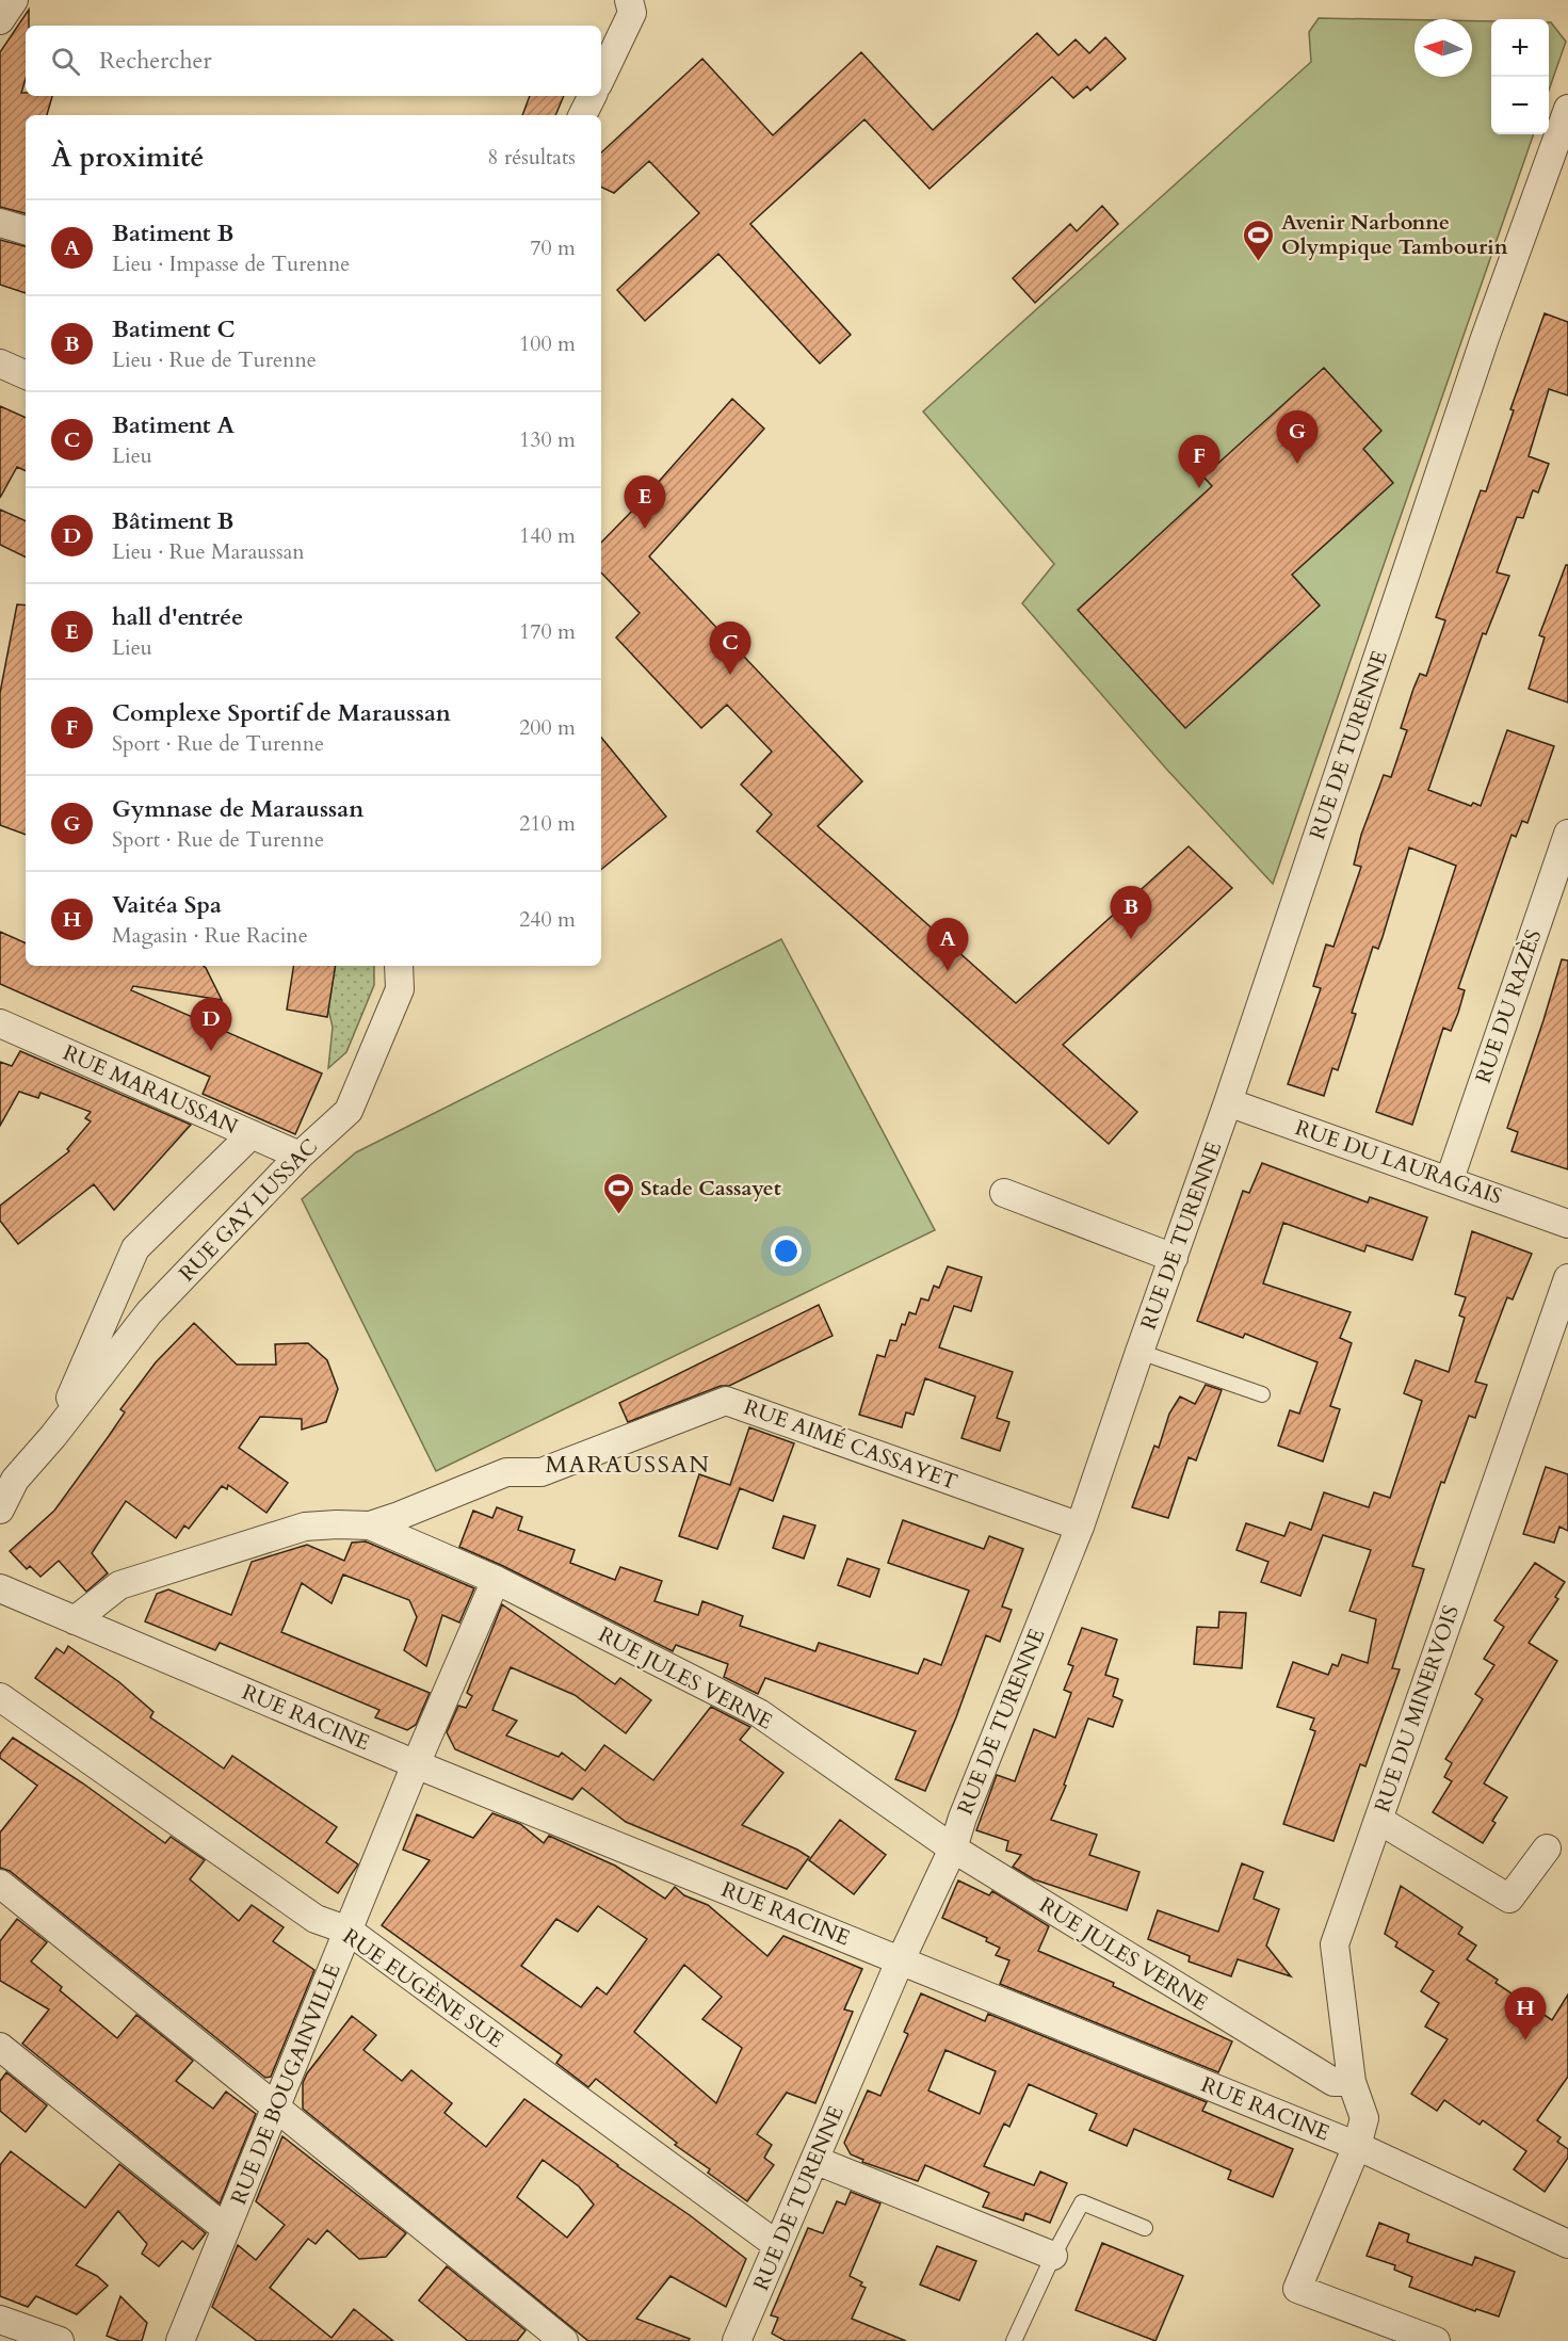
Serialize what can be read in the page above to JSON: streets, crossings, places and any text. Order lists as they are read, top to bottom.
{
  "streets": {
    "street": [
      "RUE DE TURENNE",
      "RUE DU RAZÈS",
      "RUE MARAUSSAN",
      "RUE DU LAURAGAIS",
      "RUE GAY LUSSAC",
      "RUE AIMÉ CASSAYET",
      "RUE JULES VERNE",
      "RUE DU MINERVOIS",
      "RUE RACINE",
      "RUE EUGÈNE SUE",
      "RUE DE BOUGAINVILLE"
    ]
  },
  "crossings": [
    ["RUE DE TURENNE", "RUE DU LAURAGAIS"],
    ["RUE DE TURENNE", "RUE AIMÉ CASSAYET"],
    ["RUE DE TURENNE", "RUE JULES VERNE"],
    ["RUE DE TURENNE", "RUE RACINE"],
    ["RUE DE TURENNE", "RUE EUGÈNE SUE"],
    ["RUE DU RAZÈS", "RUE DU LAURAGAIS"],
    ["RUE MARAUSSAN", "RUE GAY LUSSAC"],
    ["RUE AIMÉ CASSAYET", "RUE JULES VERNE"],
    ["RUE JULES VERNE", "RUE DU MINERVOIS"],
    ["RUE JULES VERNE", "RUE RACINE"],
    ["RUE JULES VERNE", "RUE DE BOUGAINVILLE"],
    ["RUE DU MINERVOIS", "RUE RACINE"],
    ["RUE RACINE", "RUE DE BOUGAINVILLE"],
    ["RUE EUGÈNE SUE", "RUE DE BOUGAINVILLE"]
  ],
  "districts": ["MARAUSSAN"],
  "places": {
    "sports": ["Avenir Narbonne Olympique Tambourin", "Stade Cassayet"]
  },
  "north": "left",
  "page": {
    "map_buttons": ["+", "−"],
    "search": "Rechercher",
    "heading": ["À proximité", "8 résultats"],
    "list": [
      {
        "mark": "A",
        "name": "Batiment B",
        "note": "Lieu · Impasse de Turenne",
        "value": "70 m"
      },
      {
        "mark": "B",
        "name": "Batiment C",
        "note": "Lieu · Rue de Turenne",
        "value": "100 m"
      },
      {
        "mark": "C",
        "name": "Batiment A",
        "note": "Lieu",
        "value": "130 m"
      },
      {
        "mark": "D",
        "name": "Bâtiment B",
        "note": "Lieu · Rue Maraussan",
        "value": "140 m"
      },
      {
        "mark": "E",
        "name": "hall d'entrée",
        "note": "Lieu",
        "value": "170 m"
      },
      {
        "mark": "F",
        "name": "Complexe Sportif de Maraussan",
        "note": "Sport · Rue de Turenne",
        "value": "200 m"
      },
      {
        "mark": "G",
        "name": "Gymnase de Maraussan",
        "note": "Sport · Rue de Turenne",
        "value": "210 m"
      },
      {
        "mark": "H",
        "name": "Vaitéa Spa",
        "note": "Magasin · Rue Racine",
        "value": "240 m"
      }
    ],
    "pins": [
      "G",
      "F",
      "E",
      "C",
      "B",
      "A",
      "D",
      "H"
    ]
  }
}
